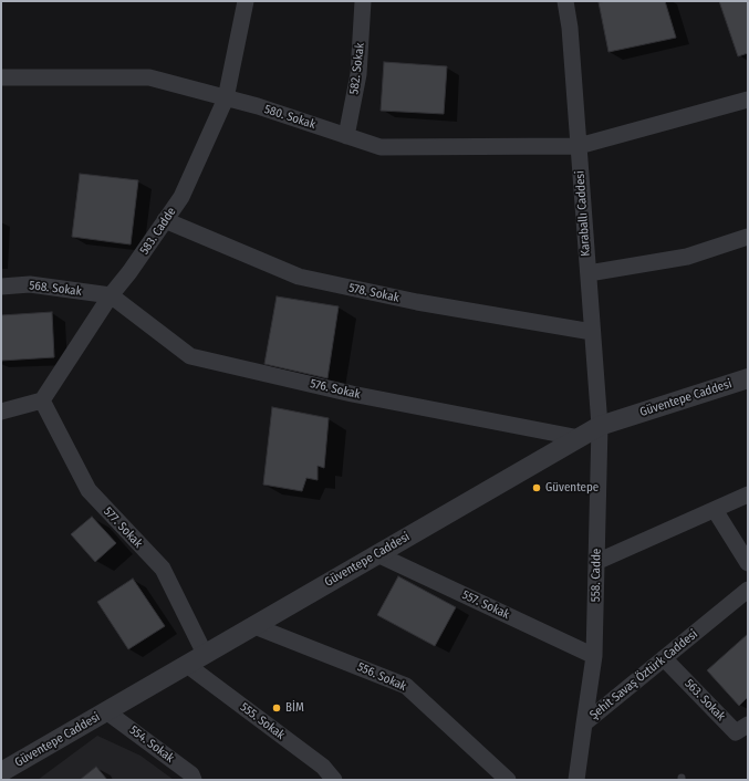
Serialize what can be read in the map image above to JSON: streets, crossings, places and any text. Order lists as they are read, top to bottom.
{
  "streets": {
    "street": [
      "582. Sokak",
      "580. Sokak",
      "Karaballı Caddesi",
      "583. Cadde",
      "568. Sokak",
      "578. Sokak",
      "576. Sokak",
      "Güventepe Caddesi",
      "577. Sokak",
      "558. Cadde",
      "557. Sokak",
      "Şehit Savaş Öztürk Caddesi",
      "556. Sokak",
      "563. Sokak",
      "555. Sokak",
      "554. Sokak"
    ]
  },
  "crossings": [
    ["582. Sokak", "580. Sokak"],
    ["580. Sokak", "Karaballı Caddesi"],
    ["580. Sokak", "583. Cadde"],
    ["Karaballı Caddesi", "578. Sokak"],
    ["Karaballı Caddesi", "Güventepe Caddesi"],
    ["Karaballı Caddesi", "558. Cadde"],
    ["583. Cadde", "568. Sokak"],
    ["583. Cadde", "578. Sokak"],
    ["583. Cadde", "576. Sokak"],
    ["583. Cadde", "577. Sokak"],
    ["568. Sokak", "576. Sokak"],
    ["576. Sokak", "Güventepe Caddesi"],
    ["Güventepe Caddesi", "577. Sokak"],
    ["Güventepe Caddesi", "558. Cadde"],
    ["Güventepe Caddesi", "557. Sokak"],
    ["Güventepe Caddesi", "556. Sokak"],
    ["Güventepe Caddesi", "555. Sokak"],
    ["Güventepe Caddesi", "554. Sokak"],
    ["558. Cadde", "557. Sokak"],
    ["558. Cadde", "Şehit Savaş Öztürk Caddesi"],
    ["Şehit Savaş Öztürk Caddesi", "563. Sokak"]
  ],
  "places": ["Güventepe", "BİM"]
}
